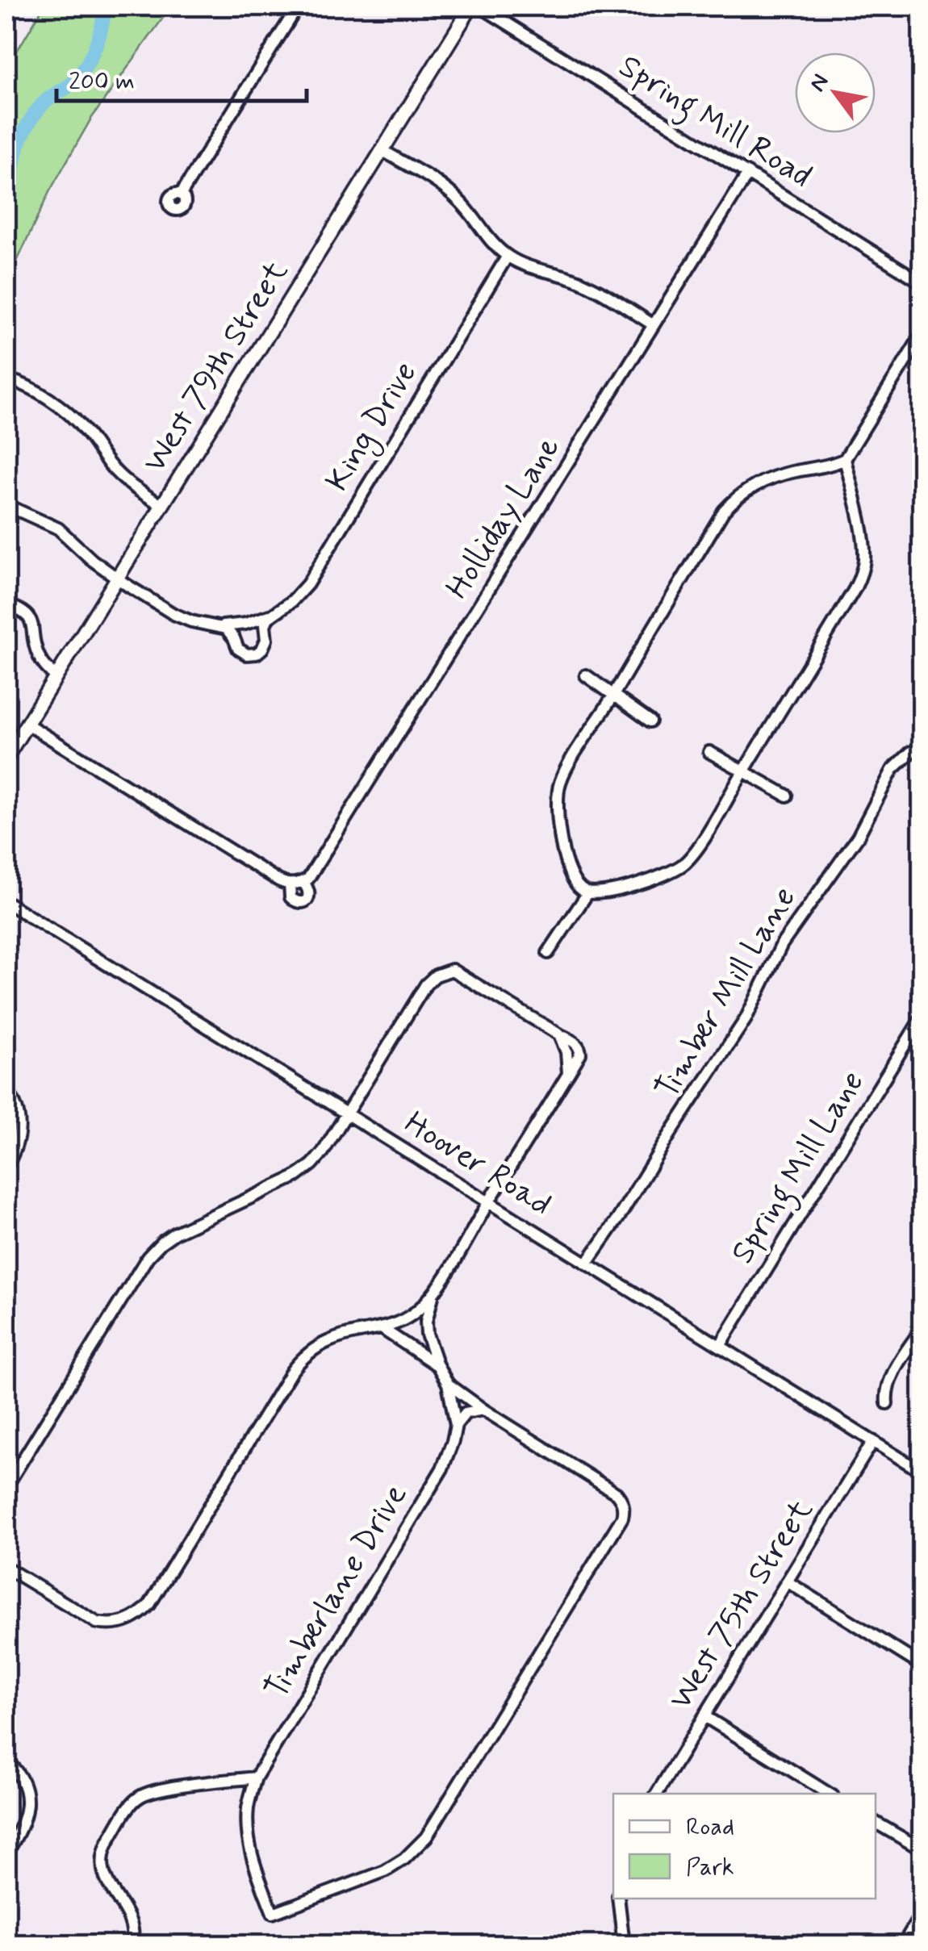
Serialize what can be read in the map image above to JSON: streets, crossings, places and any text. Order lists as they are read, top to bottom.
{
  "streets": {
    "main road": ["West 79th Street"],
    "street": [
      "Spring Mill Road",
      "King Drive",
      "Holliday Lane",
      "Timber Mill Lane",
      "Hoover Road",
      "Spring Mill Lane",
      "Timberlane Drive",
      "West 75th Street"
    ]
  },
  "crossings": [
    ["Spring Mill Road", "Holliday Lane"],
    ["West 79th Street", "King Drive"],
    ["Timber Mill Lane", "Hoover Road"],
    ["Hoover Road", "Spring Mill Lane"],
    ["Hoover Road", "West 75th Street"]
  ],
  "legend": ["Road", "Park"],
  "scale_bar": "200 m",
  "north": "top left"
}
